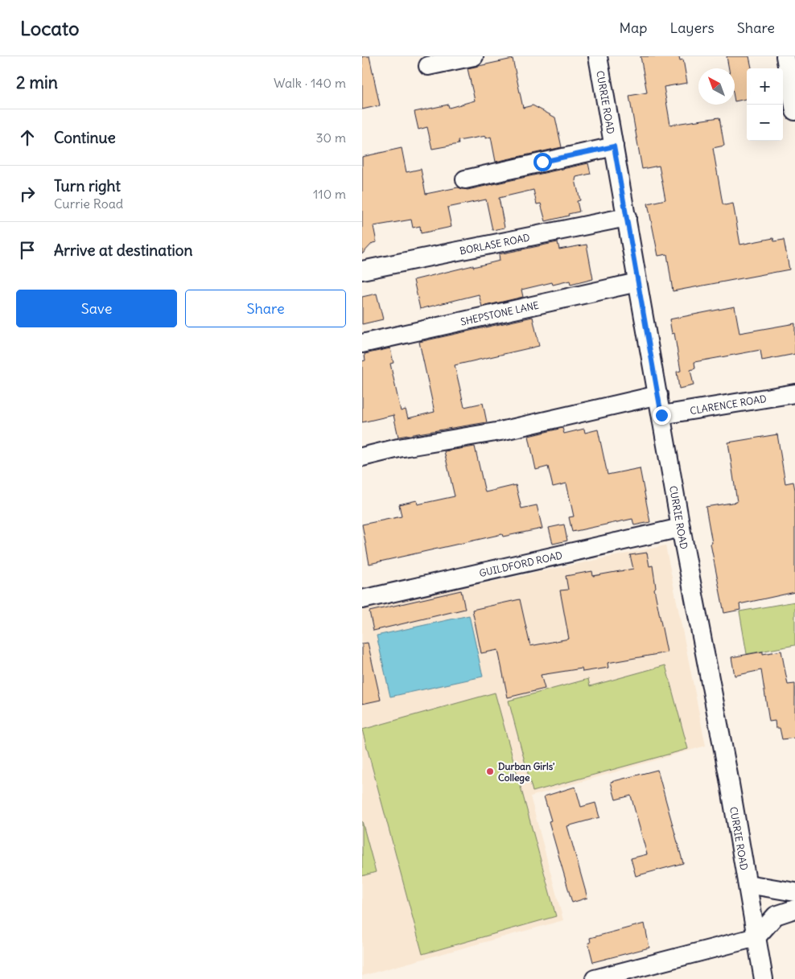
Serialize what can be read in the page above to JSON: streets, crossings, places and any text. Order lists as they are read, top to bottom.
{
  "streets": {
    "street": [
      "CURRIE ROAD",
      "BORLASE ROAD",
      "SHEPSTONE LANE",
      "CLARENCE ROAD",
      "GUILDFORD ROAD"
    ]
  },
  "crossings": [
    ["CURRIE ROAD", "BORLASE ROAD"],
    ["CURRIE ROAD", "SHEPSTONE LANE"],
    ["CURRIE ROAD", "CLARENCE ROAD"],
    ["CURRIE ROAD", "GUILDFORD ROAD"]
  ],
  "places": ["Durban Girls' College"],
  "north": "top left",
  "page": {
    "header": "Locato",
    "nav": ["Map", "Layers", "Share"],
    "heading": ["2 min", "Walk · 140 m"],
    "map_buttons": ["+", "−"],
    "list": [
      ["Continue", "30 m"],
      ["Turn right", "Currie Road", "110 m"],
      "Arrive at destination"
    ],
    "buttons": ["Save", "Share"]
  }
}
